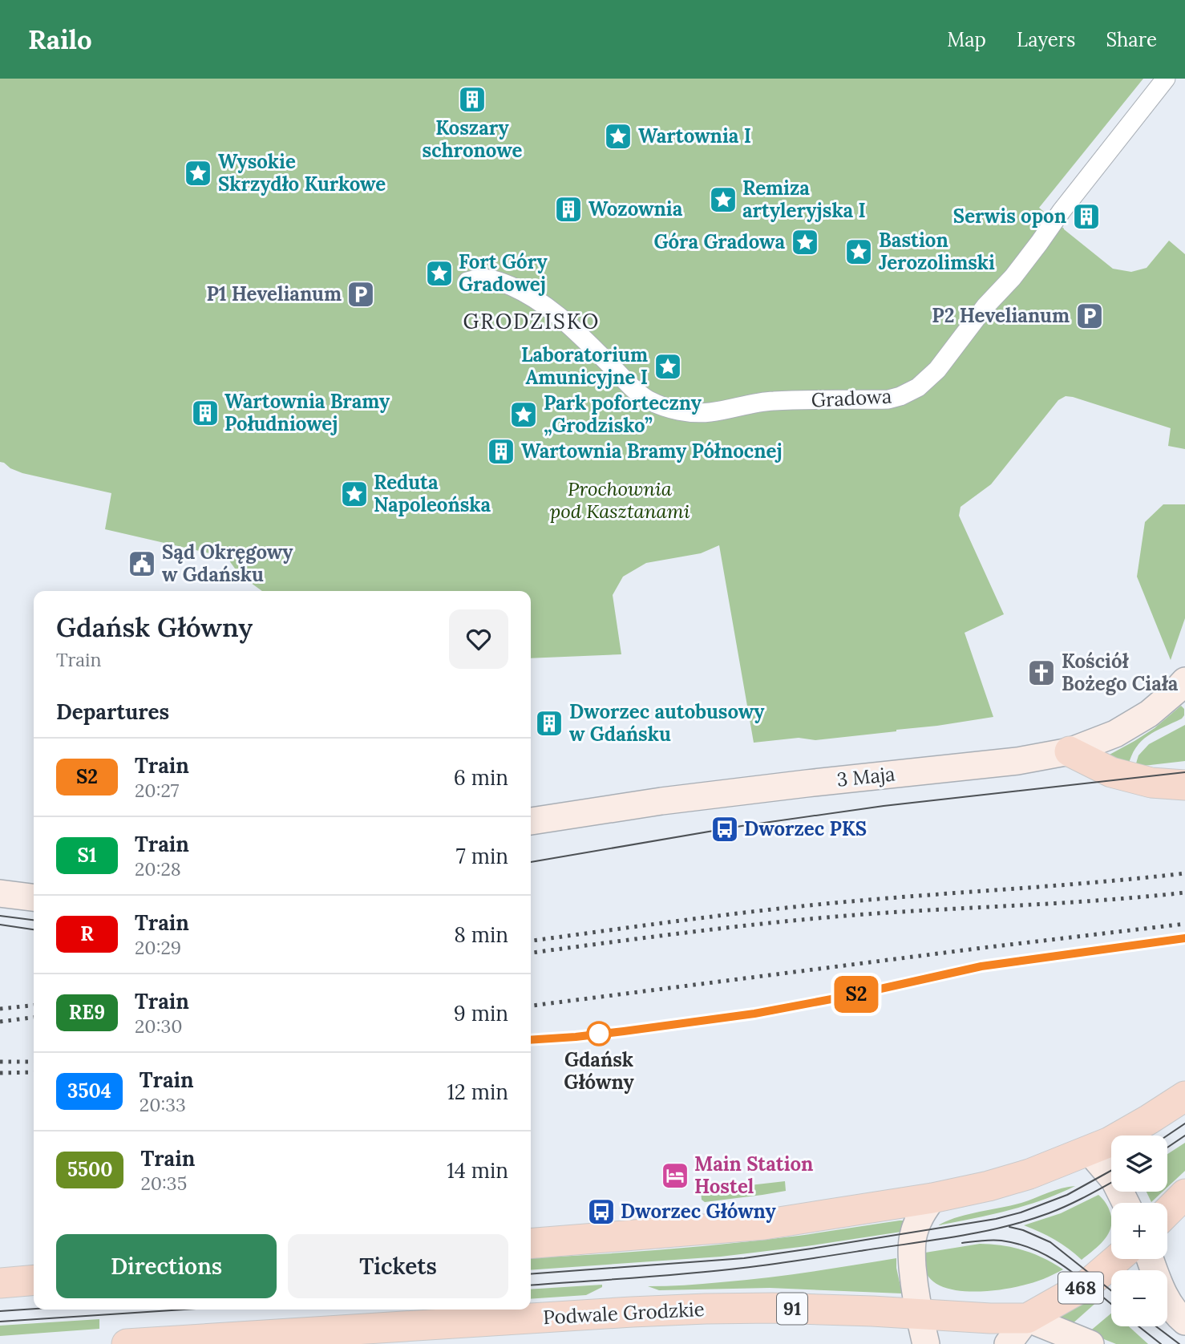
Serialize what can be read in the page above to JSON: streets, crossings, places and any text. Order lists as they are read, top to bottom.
{
  "streets": {
    "main road": [
      "3 Maja",
      "468",
      "91",
      "Podwale Grodzkie"
    ],
    "street": ["Gradowa"]
  },
  "crossings": [
    ["91", "Podwale Grodzkie"]
  ],
  "districts": ["GRODZISKO"],
  "parks": ["Prochownia pod Kasztanami"],
  "places": {
    "building": [
      "Koszary schronowe",
      "Wozownia",
      "Serwis opon",
      "Wartownia Bramy Południowej",
      "Wartownia Bramy Północnej",
      "Dworzec autobusowy w Gdańsku"
    ],
    "place": [
      "Wartownia I",
      "Wysokie Skrzydło Kurkowe",
      "Remiza artyleryjska I",
      "Góra Gradowa",
      "Bastion Jerozolimski",
      "Fort Góry Gradowej",
      "Laboratorium Amunicyjne I",
      "Park poforteczny „Grodzisko”",
      "Reduta Napoleońska"
    ],
    "parking": ["P1 Hevelianum", "P2 Hevelianum"],
    "public building": ["Sąd Okręgowy w Gdańsku"],
    "church": ["Kościół Bożego Ciała"],
    "bus stop": ["Dworzec PKS", "Dworzec Główny"],
    "other": ["Gdańsk Główny"],
    "hotel": ["Main Station Hostel"]
  },
  "page": {
    "header": "Railo",
    "nav": ["Map", "Layers", "Share"],
    "on_map": "S2",
    "heading": [
      ["Gdańsk Główny", "Train"],
      "Departures"
    ],
    "list": [
      {
        "mark": "S2",
        "name": "Train",
        "note": "20:27",
        "value": "6 min"
      },
      {
        "mark": "S1",
        "name": "Train",
        "note": "20:28",
        "value": "7 min"
      },
      {
        "mark": "R",
        "name": "Train",
        "note": "20:29",
        "value": "8 min"
      },
      {
        "mark": "RE9",
        "name": "Train",
        "note": "20:30",
        "value": "9 min"
      },
      {
        "mark": "3504",
        "name": "Train",
        "note": "20:33",
        "value": "12 min"
      },
      {
        "mark": "5500",
        "name": "Train",
        "note": "20:35",
        "value": "14 min"
      }
    ],
    "map_buttons": ["+", "−"],
    "buttons": ["Directions", "Tickets"]
  }
}
